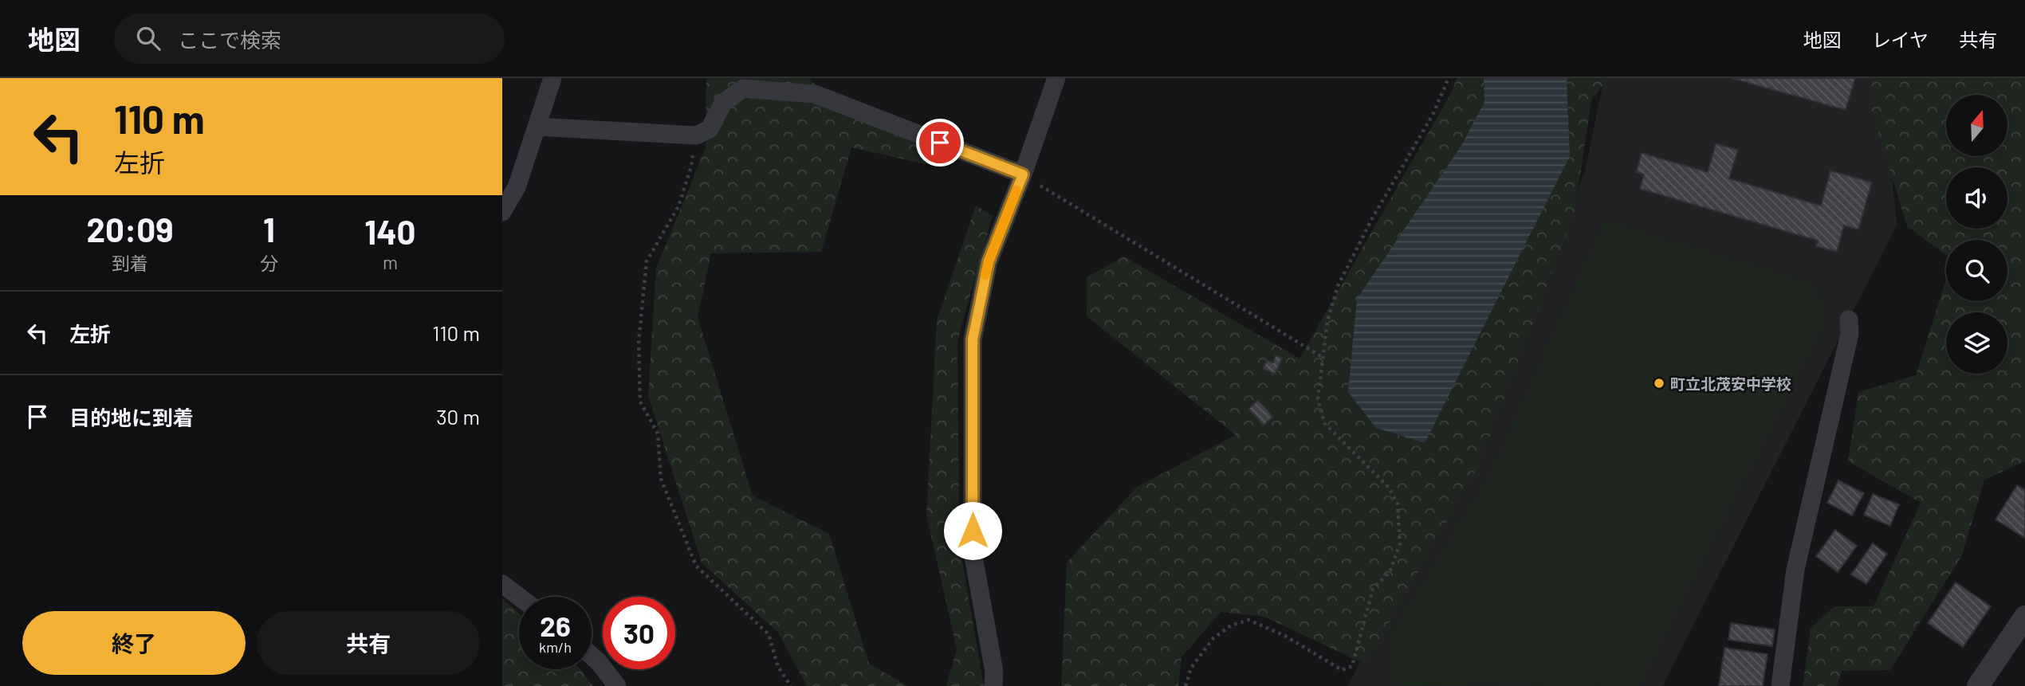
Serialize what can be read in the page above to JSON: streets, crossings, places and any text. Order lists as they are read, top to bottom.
{
  "places": ["町立北茂安中学校"],
  "north": "top",
  "page": {
    "header": "地図",
    "search": "ここで検索",
    "nav": ["地図", "レイヤ", "共有"],
    "turn": ["110 m", "左折"],
    "eta": [
      "20:09",
      "到着",
      "1",
      "分",
      "140",
      "m"
    ],
    "list": [
      {
        "name": "左折",
        "value": "110 m"
      },
      {
        "name": "目的地に到着",
        "value": "30 m"
      }
    ],
    "speed": "26 km/h",
    "limit": "30",
    "buttons": ["終了", "共有"]
  }
}
